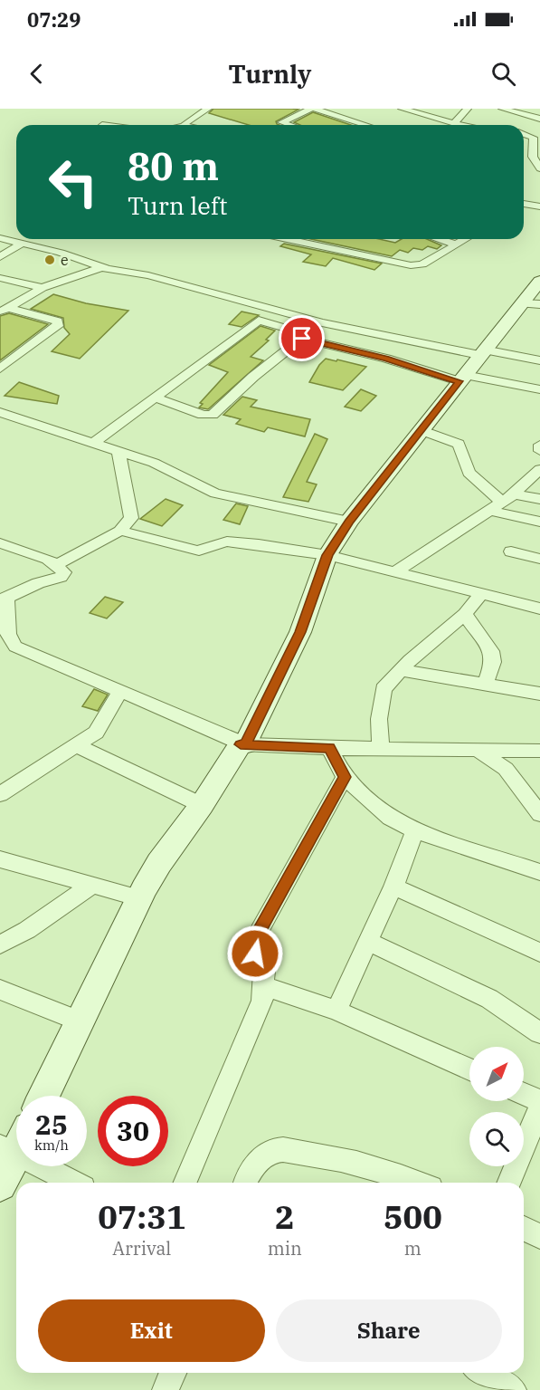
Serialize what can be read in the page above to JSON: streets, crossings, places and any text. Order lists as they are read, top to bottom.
{
  "places": ["e"],
  "north": "top right",
  "page": {
    "status": "07:29",
    "header": "Turnly",
    "turn": ["80 m", "Turn left"],
    "speed": "25 km/h",
    "limit": "30",
    "eta": [
      "07:31",
      "Arrival",
      "2",
      "min",
      "500",
      "m"
    ],
    "buttons": ["Exit", "Share"]
  }
}
